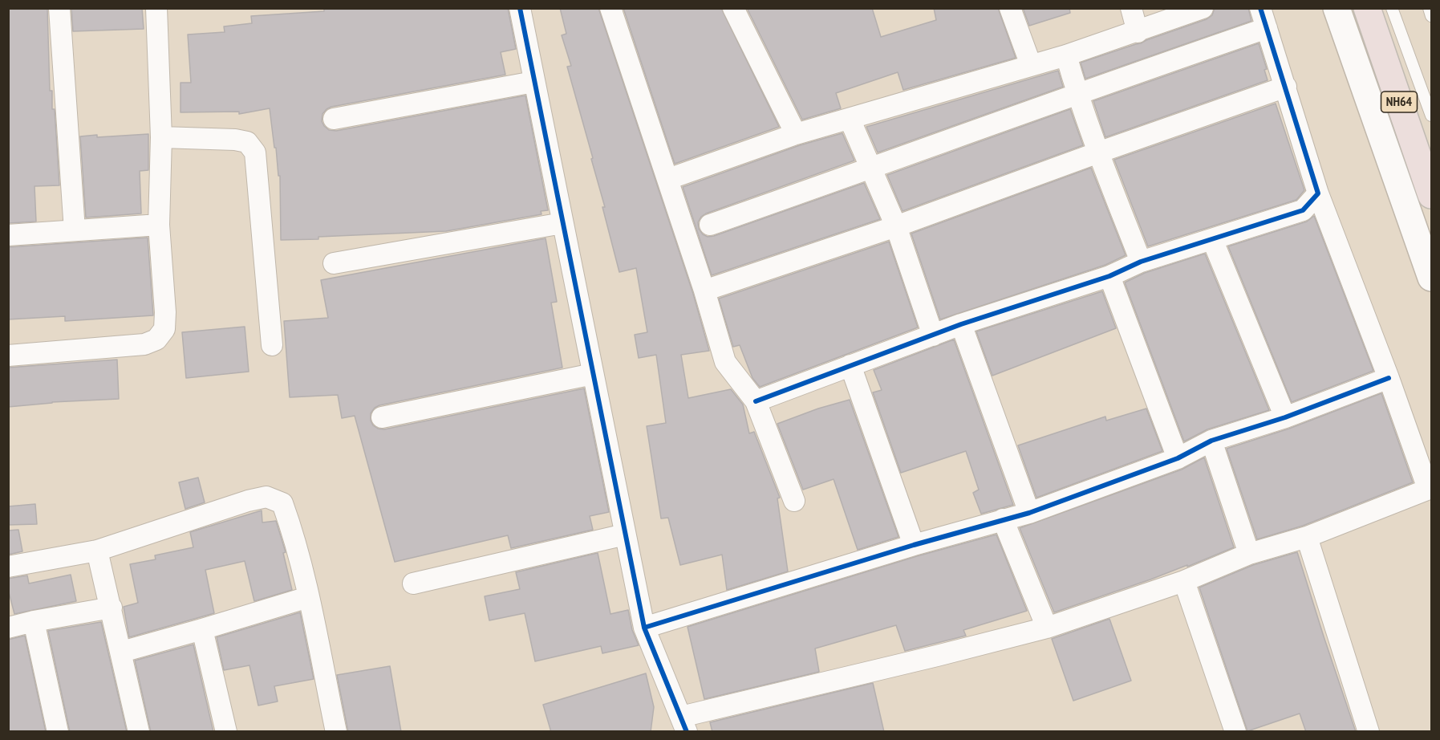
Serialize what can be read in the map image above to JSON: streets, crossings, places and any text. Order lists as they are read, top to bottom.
{
  "streets": {
    "highway": ["NH64"]
  }
}
